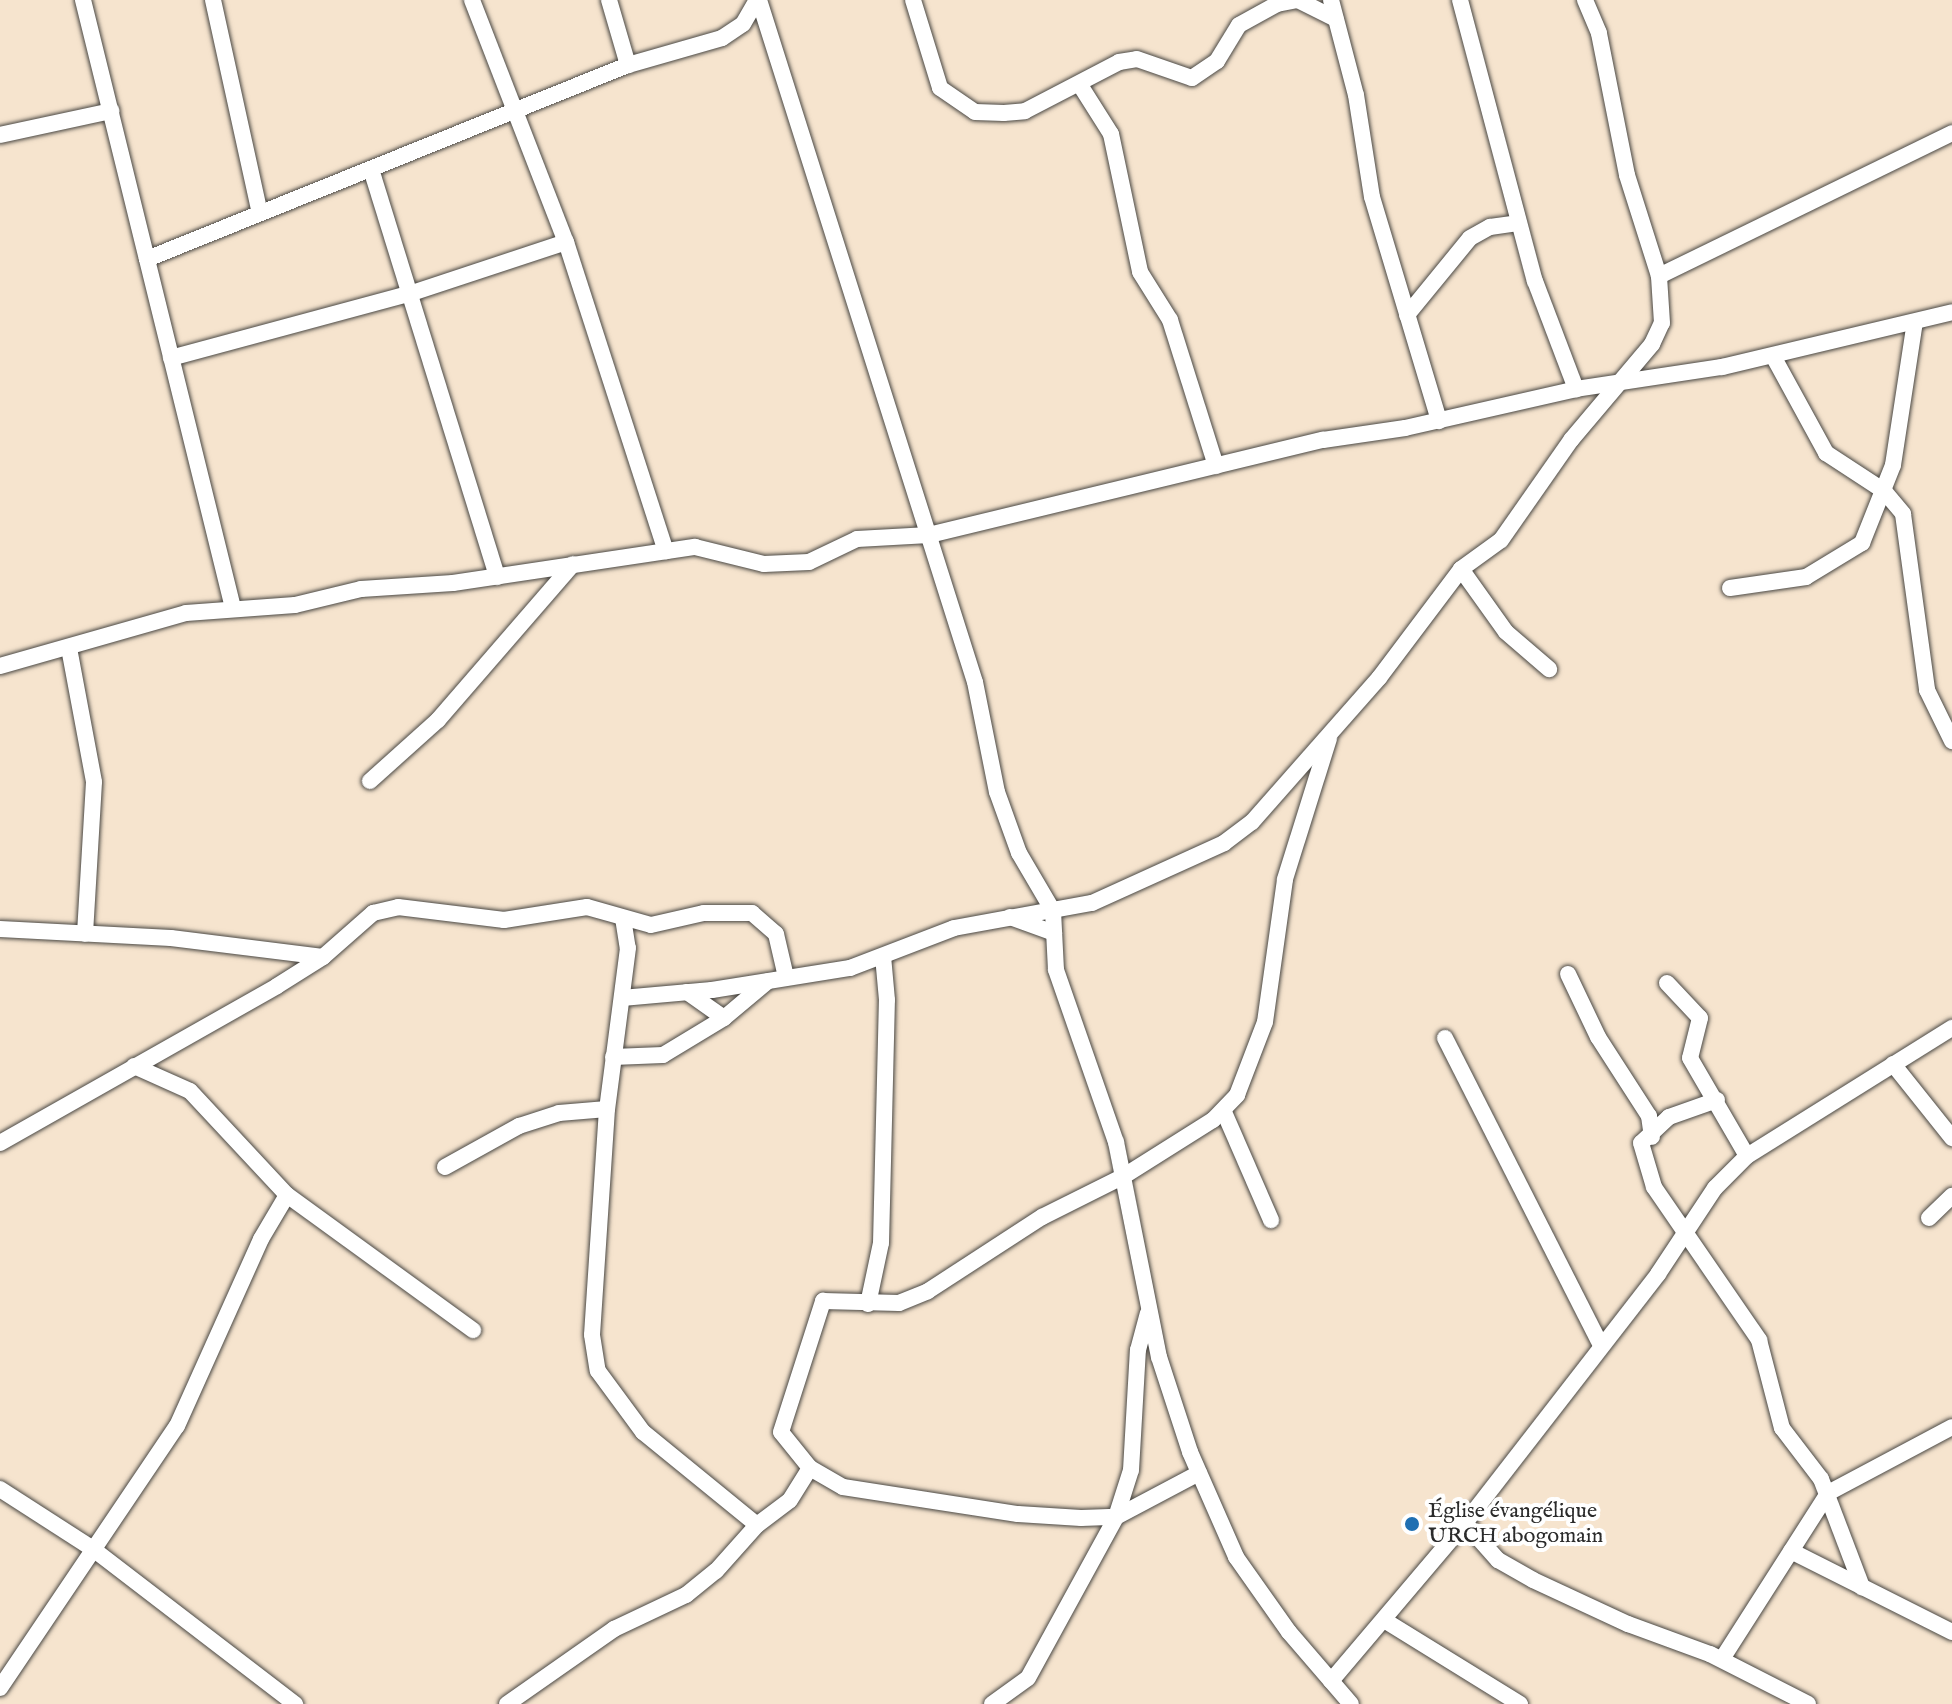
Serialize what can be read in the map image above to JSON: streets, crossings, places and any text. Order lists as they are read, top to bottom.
{
  "places": ["Église évangélique URCH abogomain"]
}
